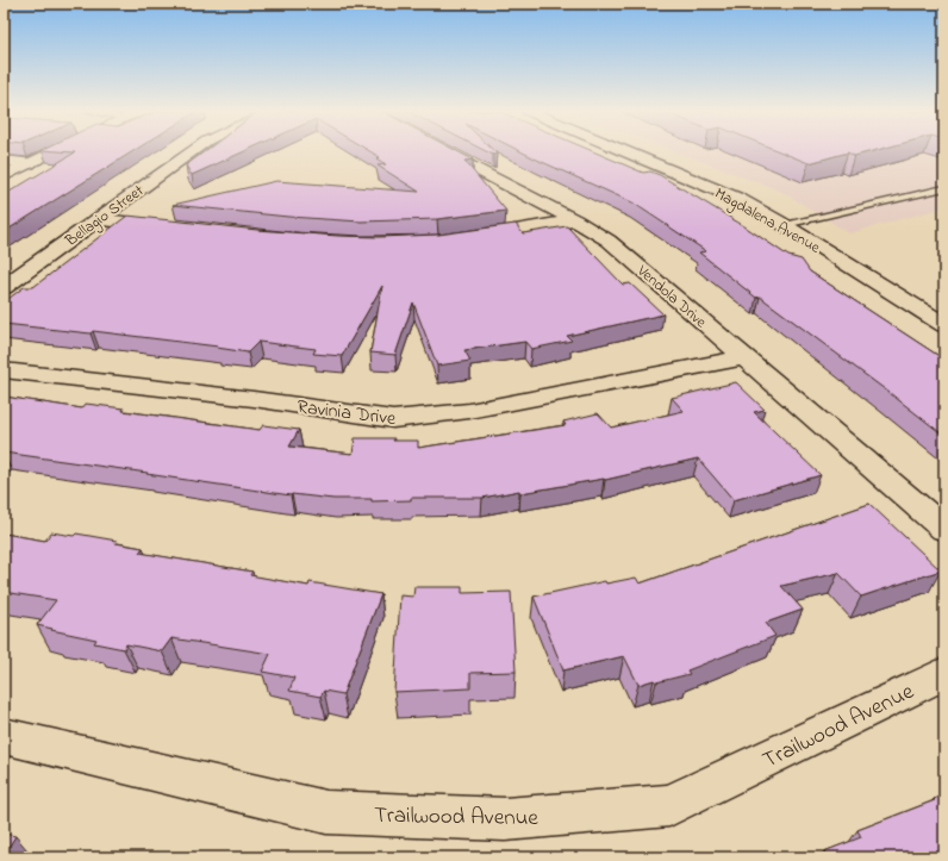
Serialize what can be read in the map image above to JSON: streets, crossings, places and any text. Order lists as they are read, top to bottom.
{
  "streets": {
    "street": [
      "Bellagio Street",
      "Magdalena Avenue",
      "Vendola Drive",
      "Ravinia Drive",
      "Trailwood Avenue"
    ]
  },
  "crossings": [
    ["Vendola Drive", "Ravinia Drive"]
  ]
}
